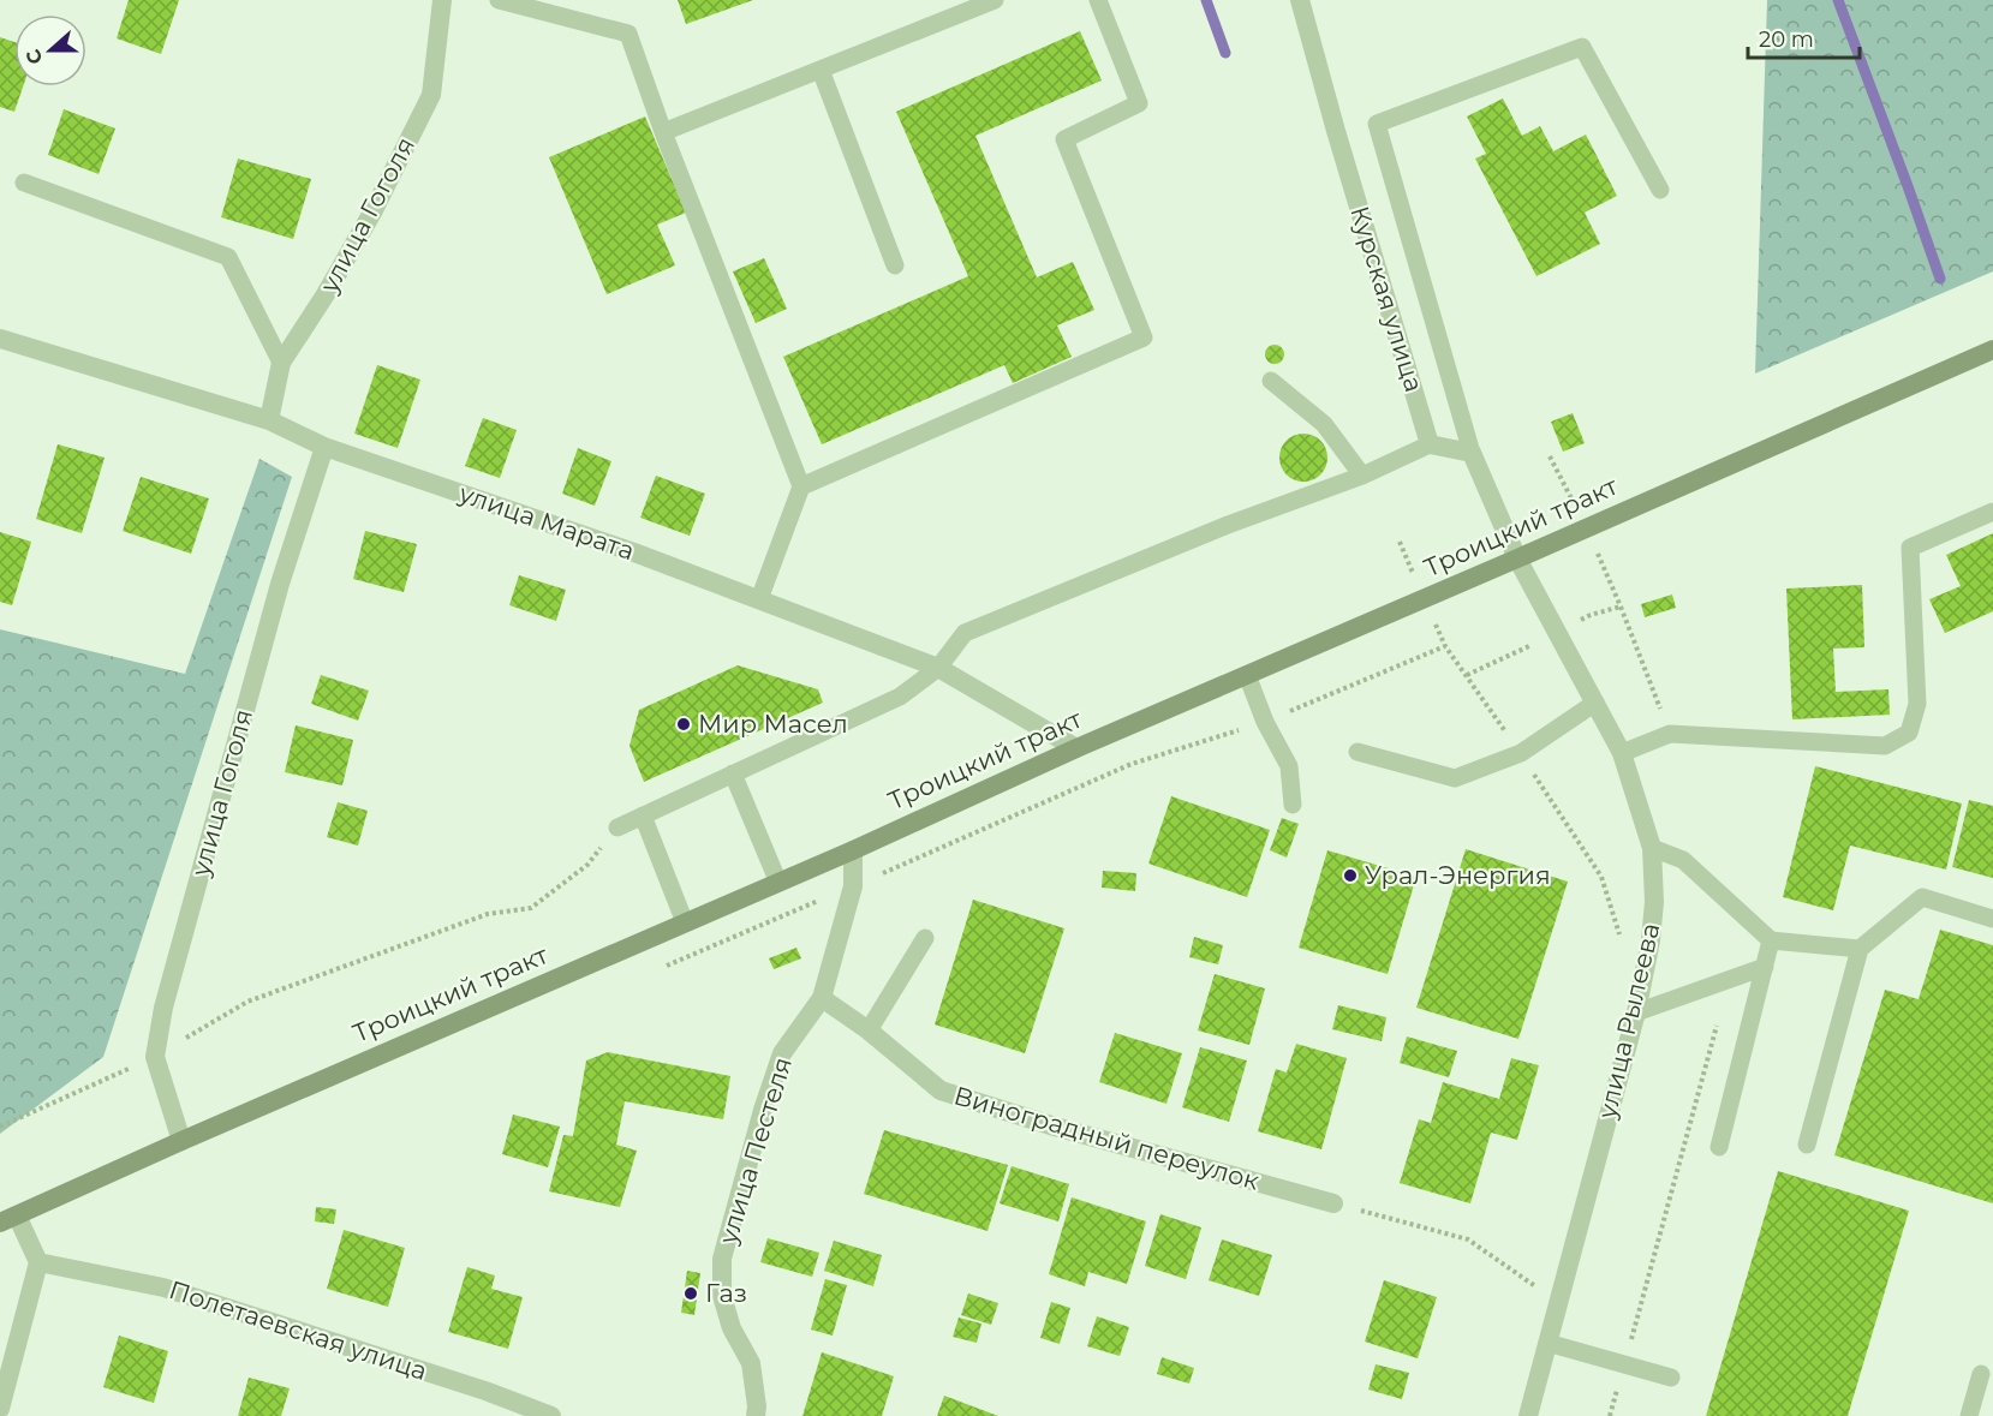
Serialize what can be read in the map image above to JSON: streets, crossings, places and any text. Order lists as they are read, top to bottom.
{
  "streets": {
    "main road": ["Троицкий тракт"],
    "street": [
      "улица Гоголя",
      "Курская улица",
      "улица Марата",
      "улица Рылеева",
      "Виноградный переулок",
      "улица Пестеля",
      "Полетаевская улица"
    ]
  },
  "crossings": [
    ["улица Гоголя", "улица Марата"],
    ["улица Гоголя", "Троицкий тракт"],
    ["улица Марата", "Троицкий тракт"],
    ["Троицкий тракт", "улица Рылеева"],
    ["Троицкий тракт", "улица Пестеля"],
    ["Виноградный переулок", "улица Пестеля"]
  ],
  "places": ["Мир Масел", "Урал-Энергия", "Газ"],
  "scale_bar": "20 m",
  "north": "left"
}
